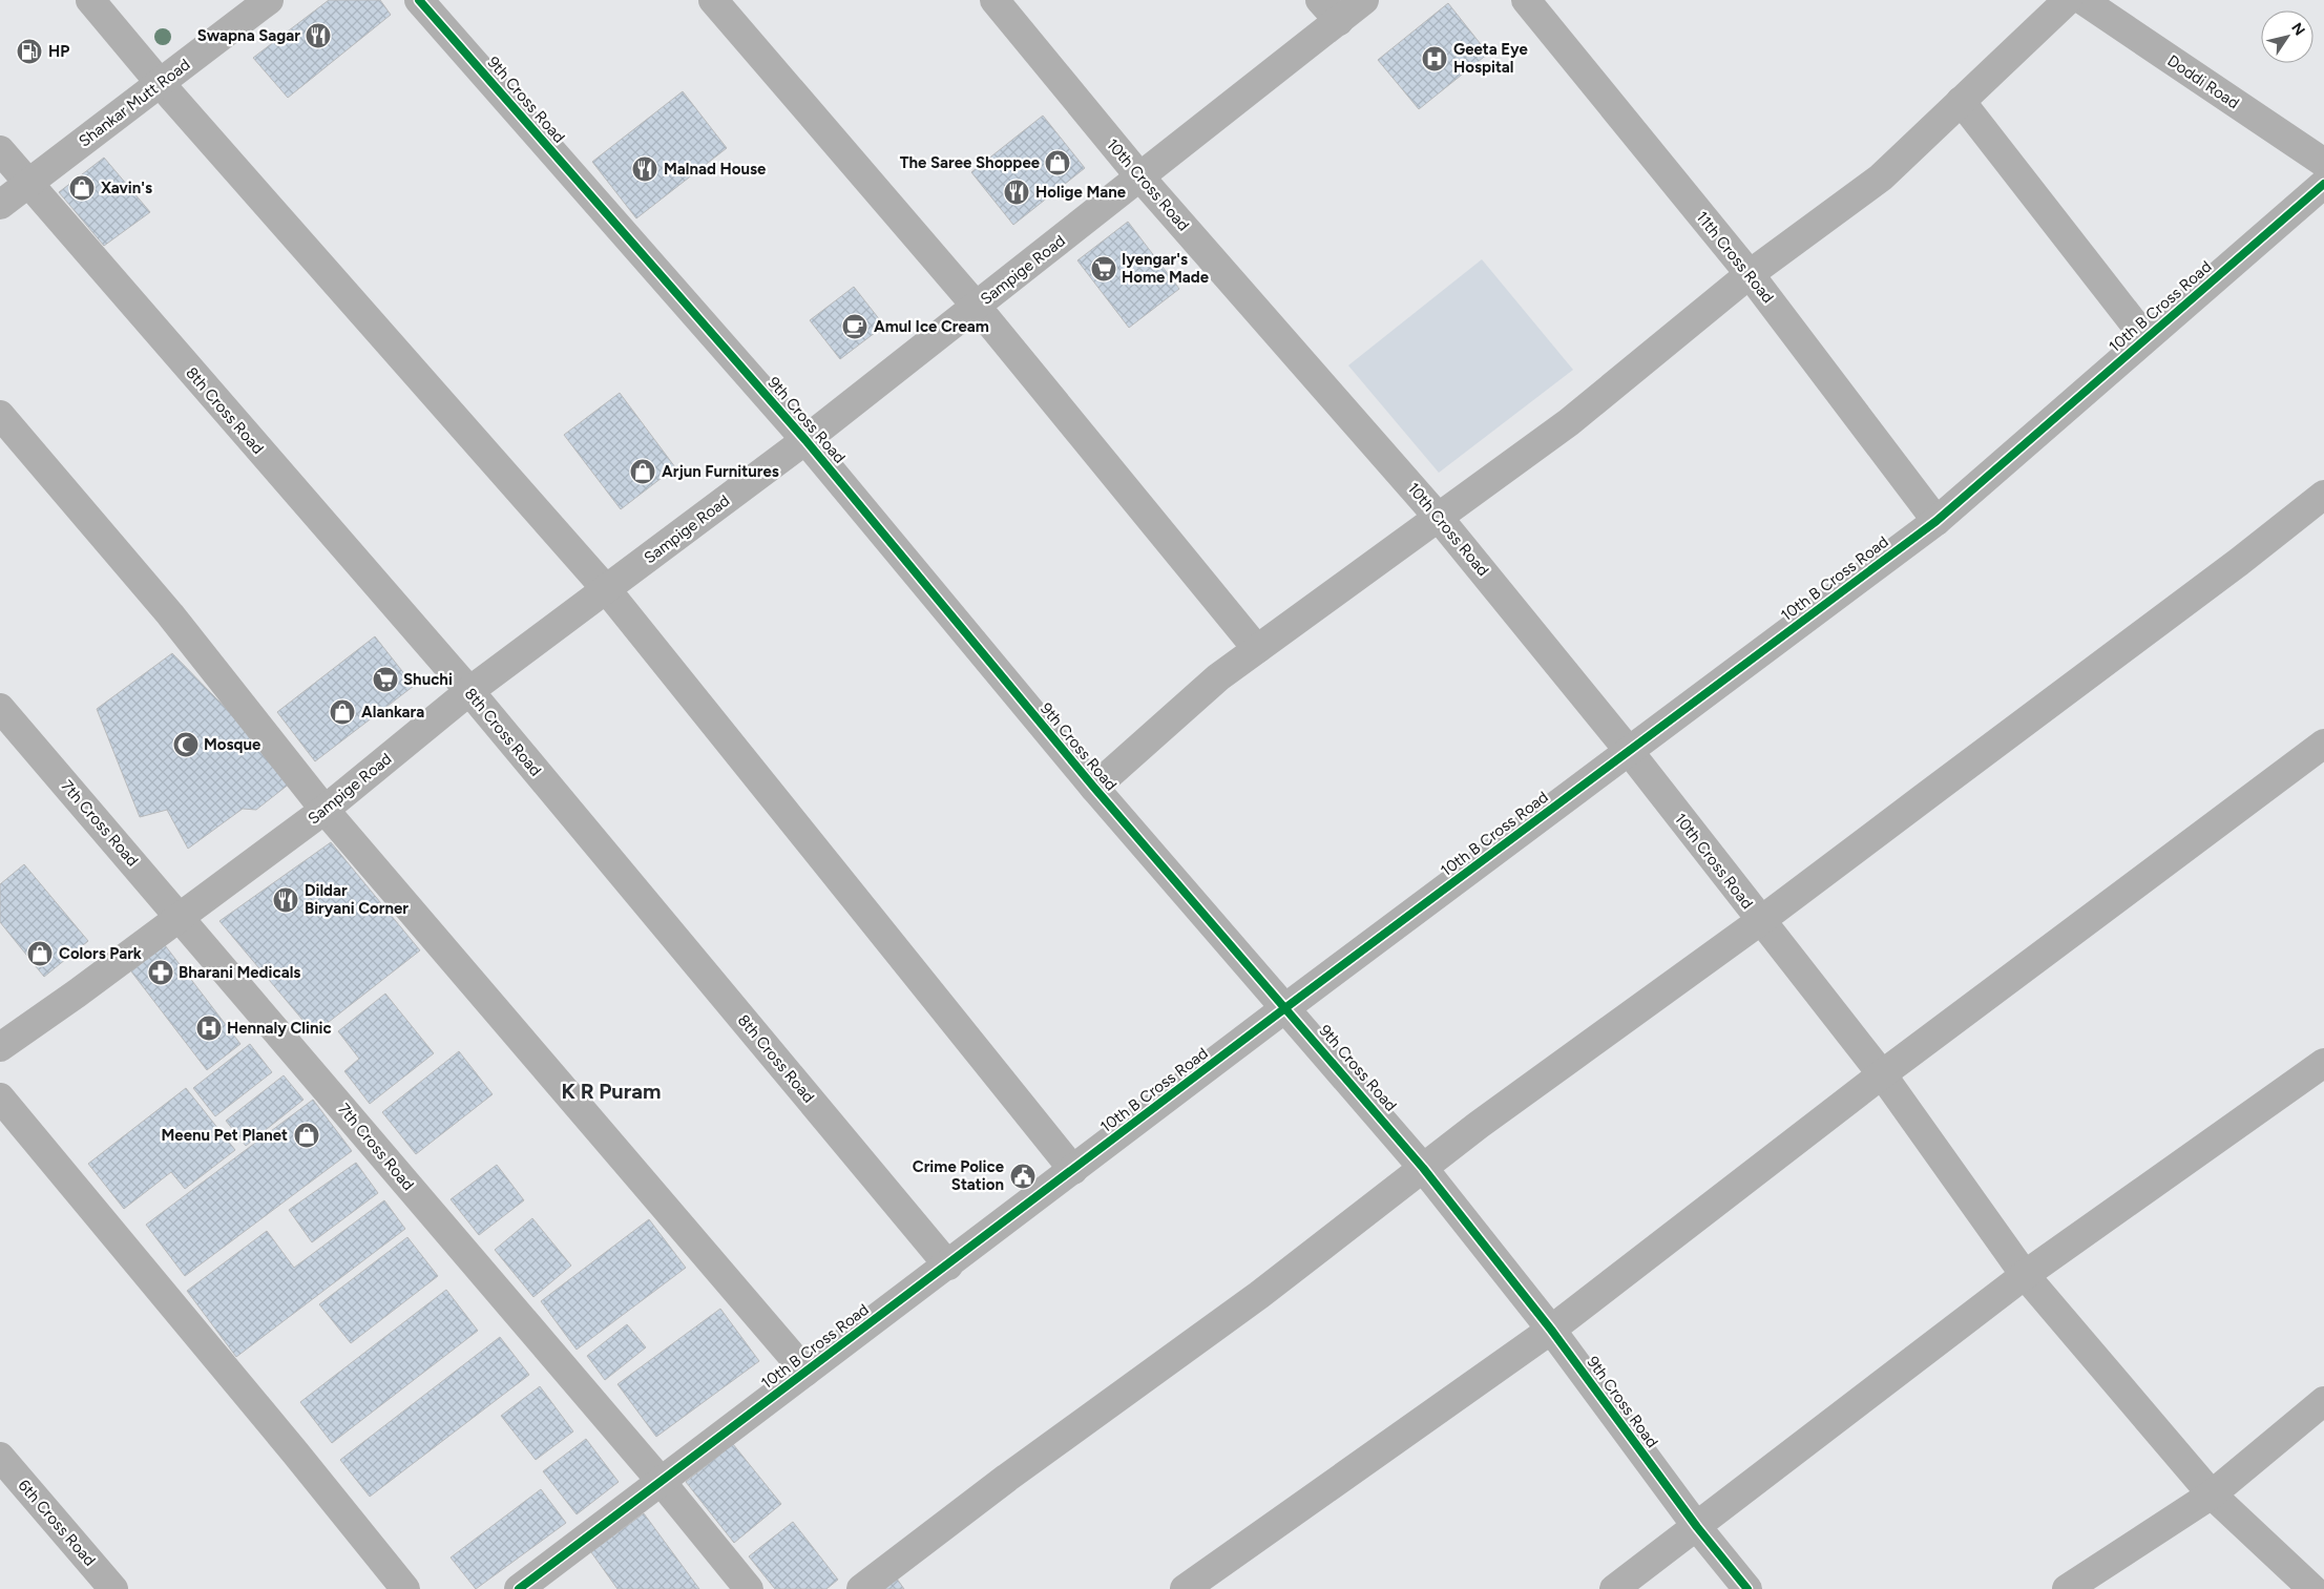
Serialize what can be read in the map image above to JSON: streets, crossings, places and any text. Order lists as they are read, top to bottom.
{
  "streets": {
    "street": [
      "Doddi Road",
      "9th Cross Road",
      "Shankar Mutt Road",
      "10th Cross Road",
      "11th Cross Road",
      "Sampige Road",
      "10th B Cross Road",
      "8th Cross Road",
      "7th Cross Road",
      "6th Cross Road"
    ]
  },
  "crossings": [
    ["9th Cross Road", "Sampige Road"],
    ["9th Cross Road", "10th B Cross Road"],
    ["Shankar Mutt Road", "8th Cross Road"],
    ["10th Cross Road", "Sampige Road"],
    ["10th Cross Road", "10th B Cross Road"],
    ["11th Cross Road", "10th B Cross Road"],
    ["Sampige Road", "8th Cross Road"],
    ["Sampige Road", "7th Cross Road"],
    ["10th B Cross Road", "8th Cross Road"],
    ["10th B Cross Road", "7th Cross Road"]
  ],
  "districts": ["K R Puram"],
  "places": {
    "restaurant": [
      "Swapna Sagar",
      "Malnad House",
      "Holige Mane",
      "Dildar Biryani Corner"
    ],
    "fuel station": ["HP"],
    "hospital": ["Geeta Eye Hospital", "Hennaly Clinic"],
    "shop": [
      "The Saree Shoppee",
      "Xavin's",
      "Arjun Furnitures",
      "Alankara",
      "Colors Park",
      "Meenu Pet Planet"
    ],
    "supermarket": ["Iyengar's Home Made", "Shuchi"],
    "cafe": ["Amul Ice Cream"],
    "mosque": ["Mosque"],
    "pharmacy": ["Bharani Medicals"],
    "public building": ["Crime Police Station"]
  },
  "north": "top right"
}
